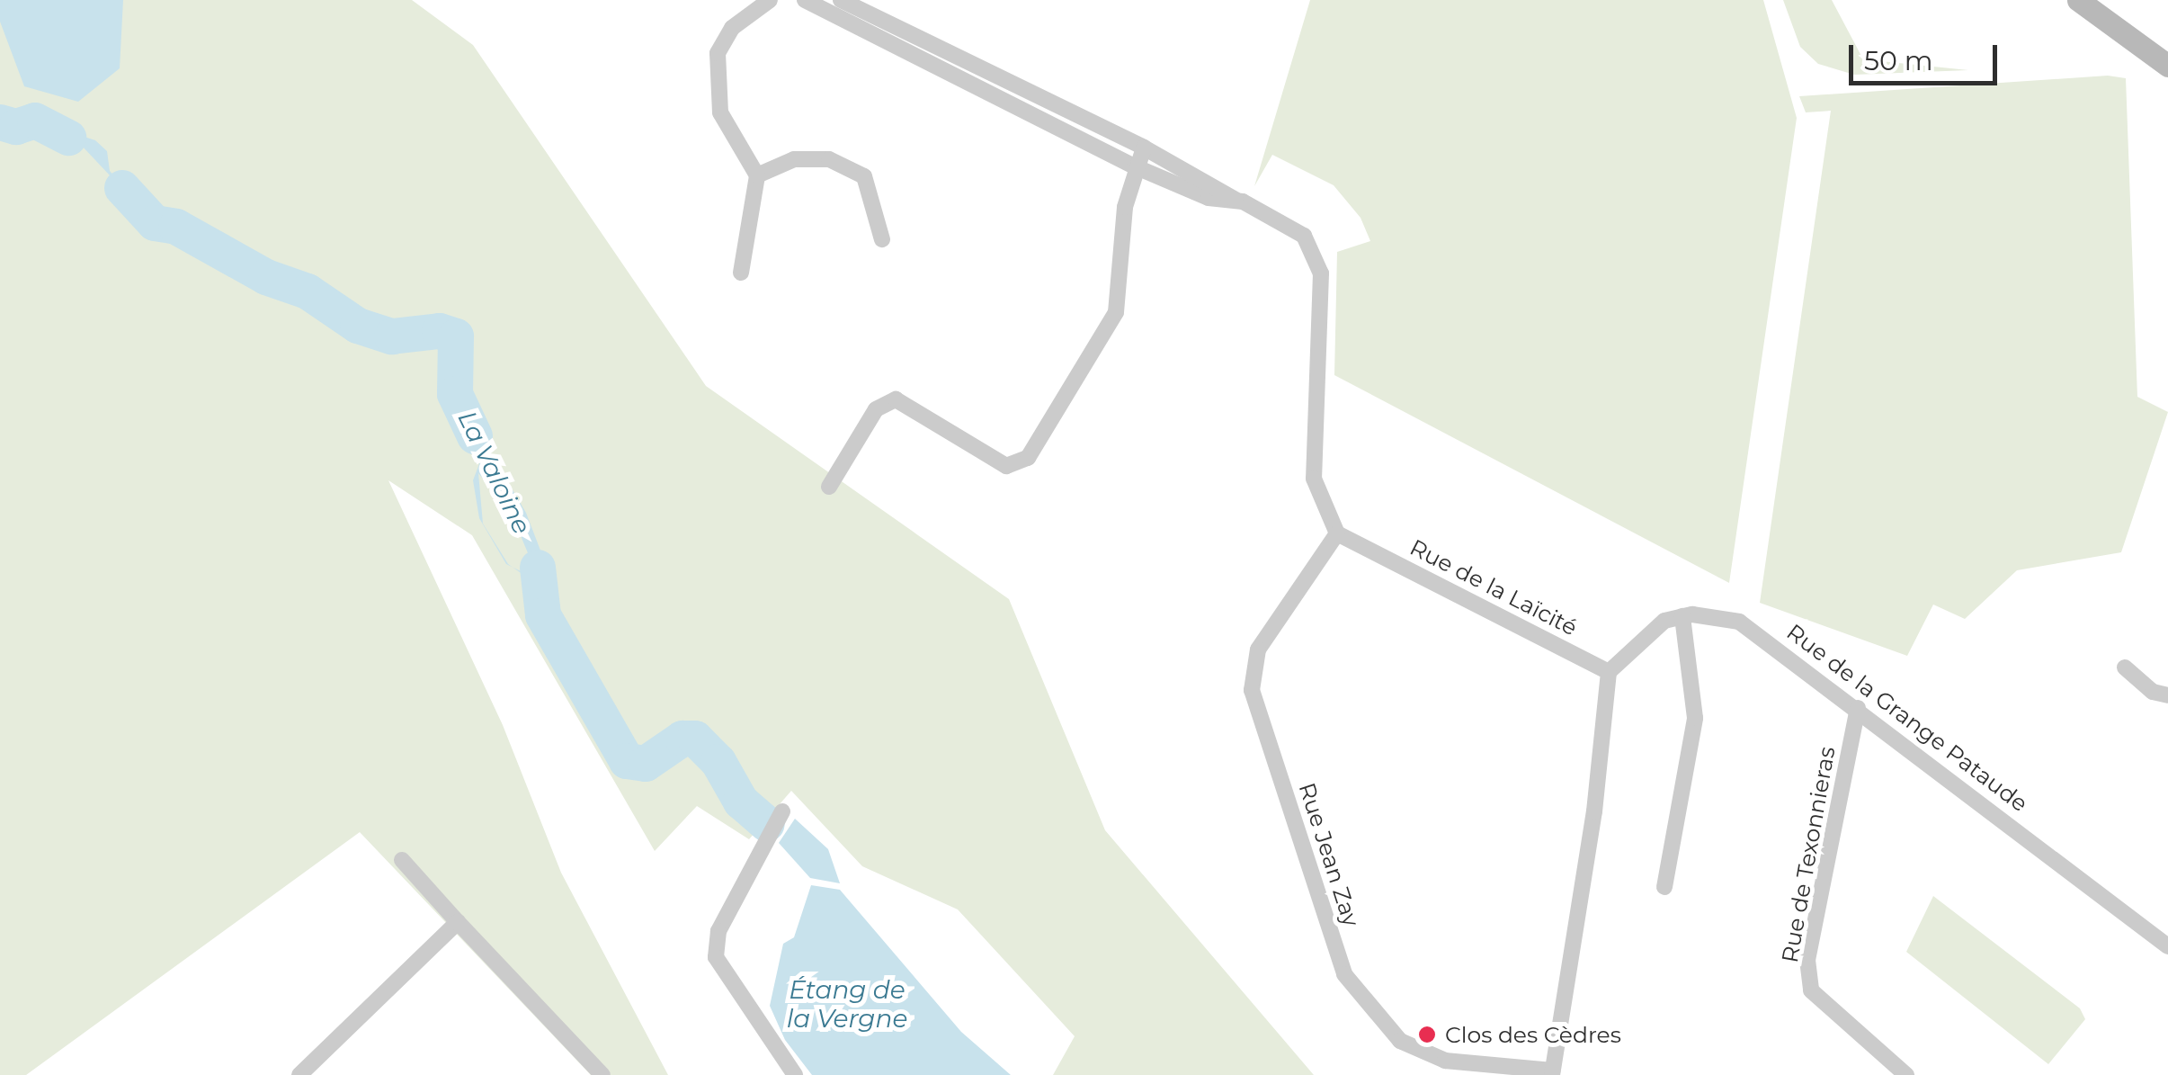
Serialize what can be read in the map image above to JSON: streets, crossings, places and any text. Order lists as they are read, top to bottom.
{
  "streets": {
    "street": [
      "Rue de la Laïcité",
      "Rue de la Grange Pataude",
      "Rue Jean Zay",
      "Rue de Texonnieras"
    ]
  },
  "crossings": [
    ["Rue de la Laïcité", "Rue Jean Zay"],
    ["Rue de la Grange Pataude", "Rue de Texonnieras"]
  ],
  "water": ["La Valoine", "Étang de la Vergne"],
  "places": ["Clos des Cèdres"],
  "scale_bar": "50 m"
}
